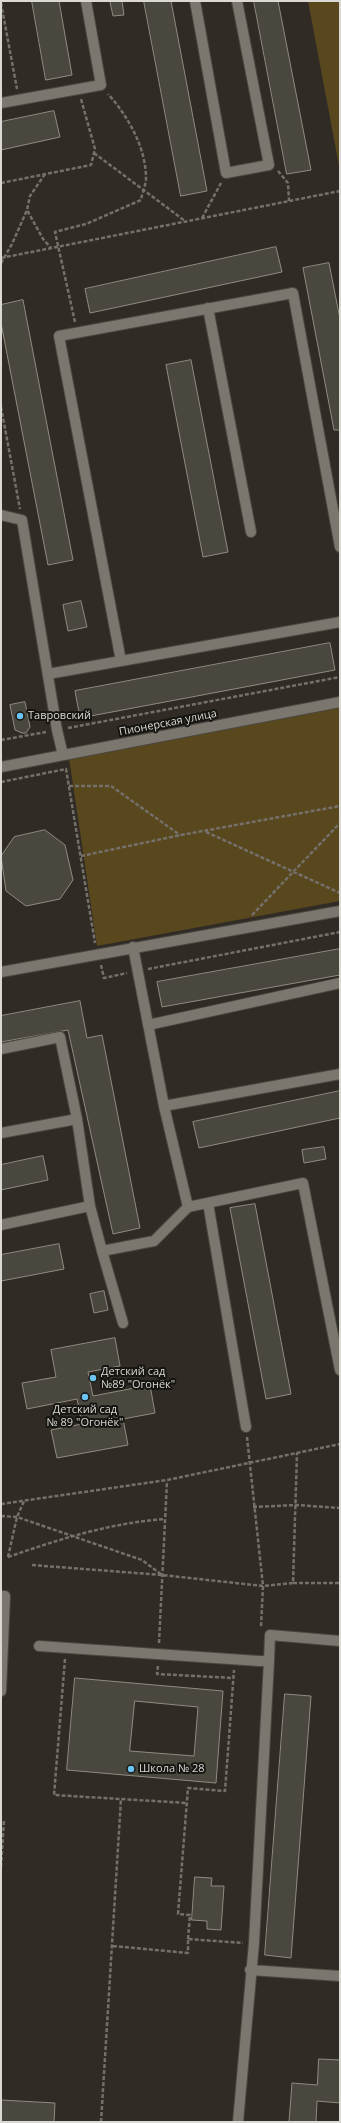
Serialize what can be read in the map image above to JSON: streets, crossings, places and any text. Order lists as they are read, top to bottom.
{
  "streets": {
    "street": ["Пионерская улица"]
  },
  "places": [
    "Тавровский",
    "Детский сад №89 \"Огонёк\"",
    "Детский сад № 89 \"Огонёк\"",
    "Школа № 28"
  ]
}
